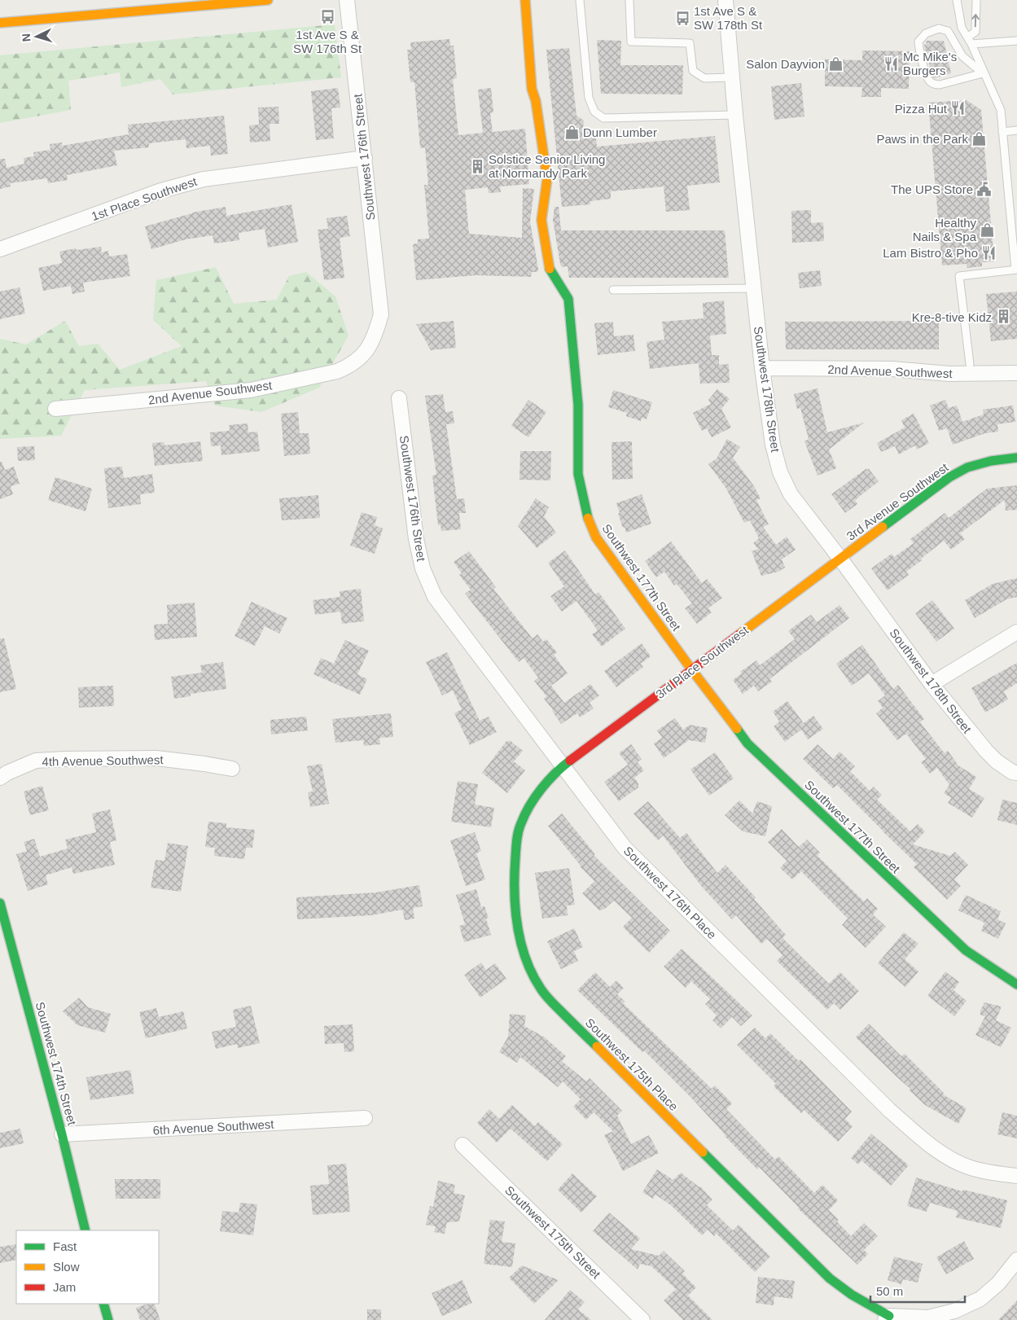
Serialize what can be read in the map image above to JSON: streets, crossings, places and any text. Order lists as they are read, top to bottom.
{
  "streets": {
    "street": [
      "Southwest 176th Street",
      "1st Place Southwest",
      "2nd Avenue Southwest",
      "Southwest 178th Street",
      "3rd Avenue Southwest",
      "Southwest 177th Street",
      "3rd Place Southwest",
      "4th Avenue Southwest",
      "Southwest 176th Place",
      "Southwest 174th Street",
      "Southwest 175th Place",
      "6th Avenue Southwest",
      "Southwest 175th Street"
    ]
  },
  "crossings": [
    ["Southwest 176th Street", "1st Place Southwest"],
    ["Southwest 176th Street", "2nd Avenue Southwest"],
    ["Southwest 176th Street", "Southwest 176th Place"],
    ["2nd Avenue Southwest", "Southwest 178th Street"],
    ["Southwest 178th Street", "3rd Avenue Southwest"],
    ["Southwest 178th Street", "3rd Place Southwest"],
    ["3rd Avenue Southwest", "3rd Place Southwest"],
    ["Southwest 177th Street", "3rd Place Southwest"],
    ["3rd Place Southwest", "Southwest 176th Place"],
    ["3rd Place Southwest", "Southwest 175th Place"],
    ["Southwest 176th Place", "Southwest 175th Place"],
    ["Southwest 174th Street", "6th Avenue Southwest"]
  ],
  "places": {
    "bus stop": ["1st Ave S & SW 176th St", "1st Ave S & SW 178th St"],
    "shop": [
      "Salon Dayvion",
      "Dunn Lumber",
      "Paws in the Park",
      "Healthy Nails & Spa"
    ],
    "restaurant": ["Mc Mike's Burgers", "Pizza Hut", "Lam Bistro & Pho"],
    "building": ["Solstice Senior Living at Normandy Park", "Kre-8-tive Kidz"],
    "public building": ["The UPS Store"]
  },
  "legend": ["Fast", "Slow", "Jam"],
  "scale_bar": "50 m",
  "north": "left"
}
